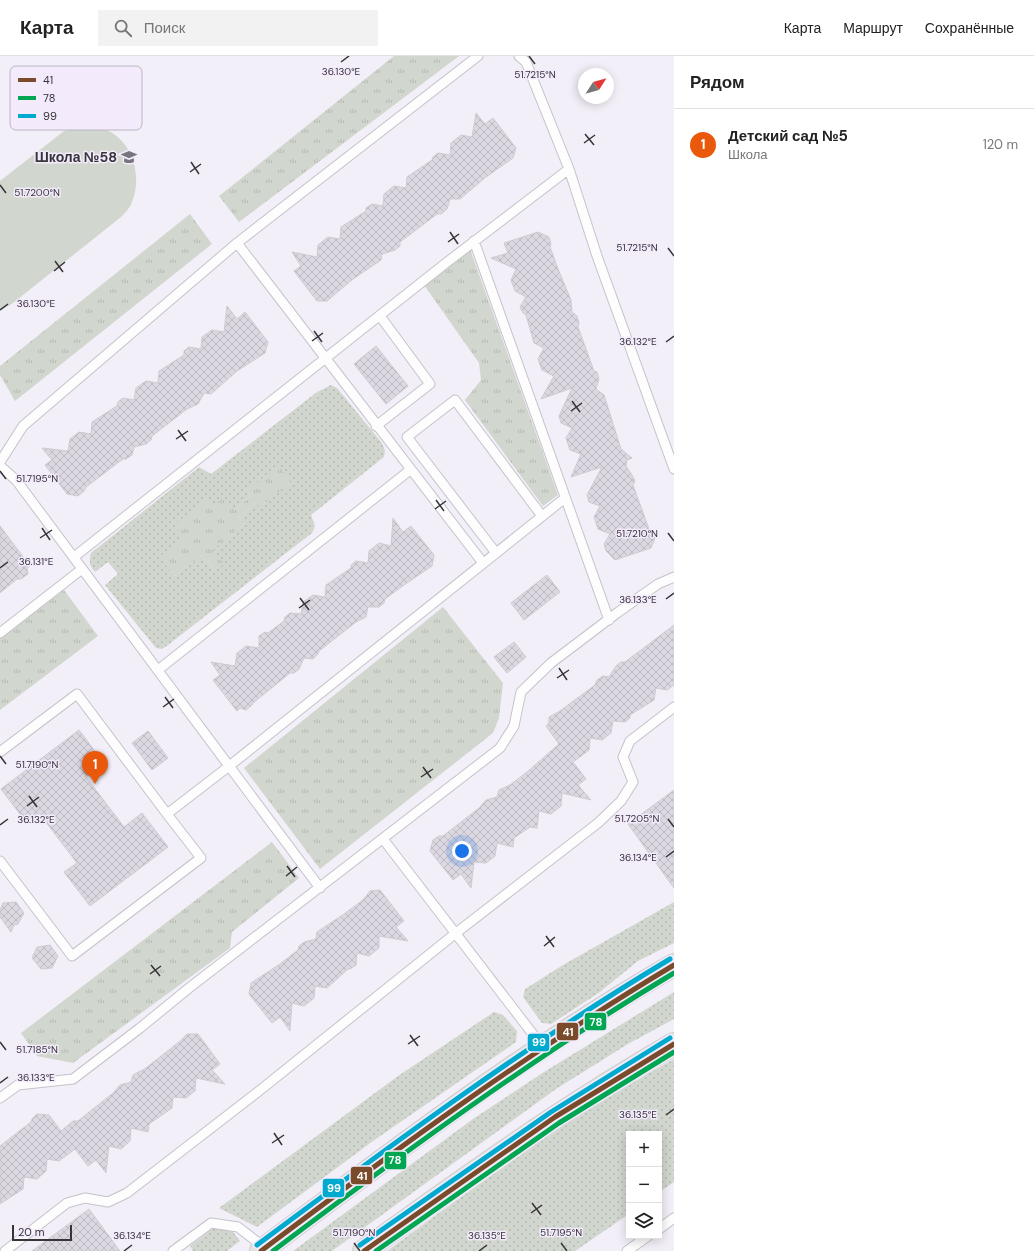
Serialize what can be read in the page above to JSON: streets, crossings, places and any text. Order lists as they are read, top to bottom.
{
  "places": {
    "school or university": ["Школа №58"]
  },
  "lines": ["transit line 99", "transit line 41", "transit line 78"],
  "legend": ["41", "78", "99"],
  "scale_bar": "20 m",
  "north": "top right",
  "page": {
    "header": "Карта",
    "search": "Поиск",
    "nav": ["Карта", "Маршрут", "Сохранённые"],
    "heading": "Рядом",
    "list": [
      {
        "mark": "1",
        "name": "Детский сад №5",
        "note": "Школа",
        "value": "120 m"
      }
    ],
    "pins": "1",
    "map_buttons": ["+", "−"],
    "scale": "20 m"
  },
  "coordinates": [
    "36.130°E",
    "51.7215°N",
    "51.7200°N",
    "36.132°E",
    "51.7195°N",
    "51.7210°N",
    "36.131°E",
    "36.133°E",
    "51.7190°N",
    "51.7205°N",
    "36.134°E",
    "51.7185°N",
    "36.135°E"
  ]
}
